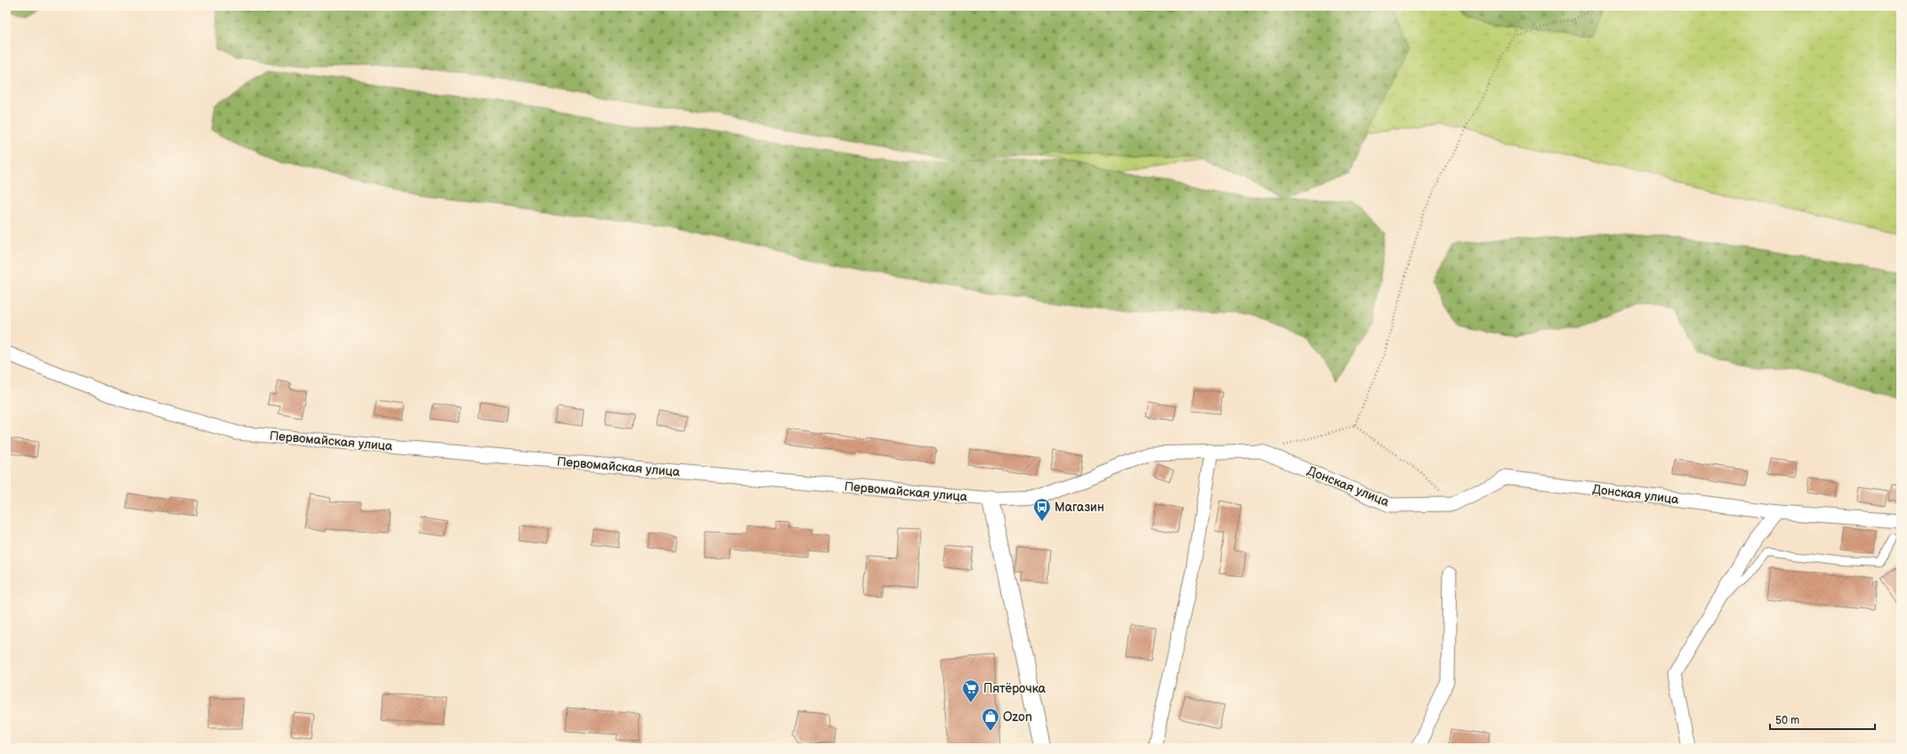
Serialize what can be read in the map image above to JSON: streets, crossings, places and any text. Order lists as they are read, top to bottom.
{
  "streets": {
    "street": ["Первомайская улица", "Донская улица"]
  },
  "crossings": [
    ["Первомайская улица", "Донская улица"]
  ],
  "places": {
    "bus stop": ["Магазин"],
    "supermarket": ["Пятёрочка"],
    "shop": ["Ozon"]
  },
  "scale_bar": "50 m"
}
